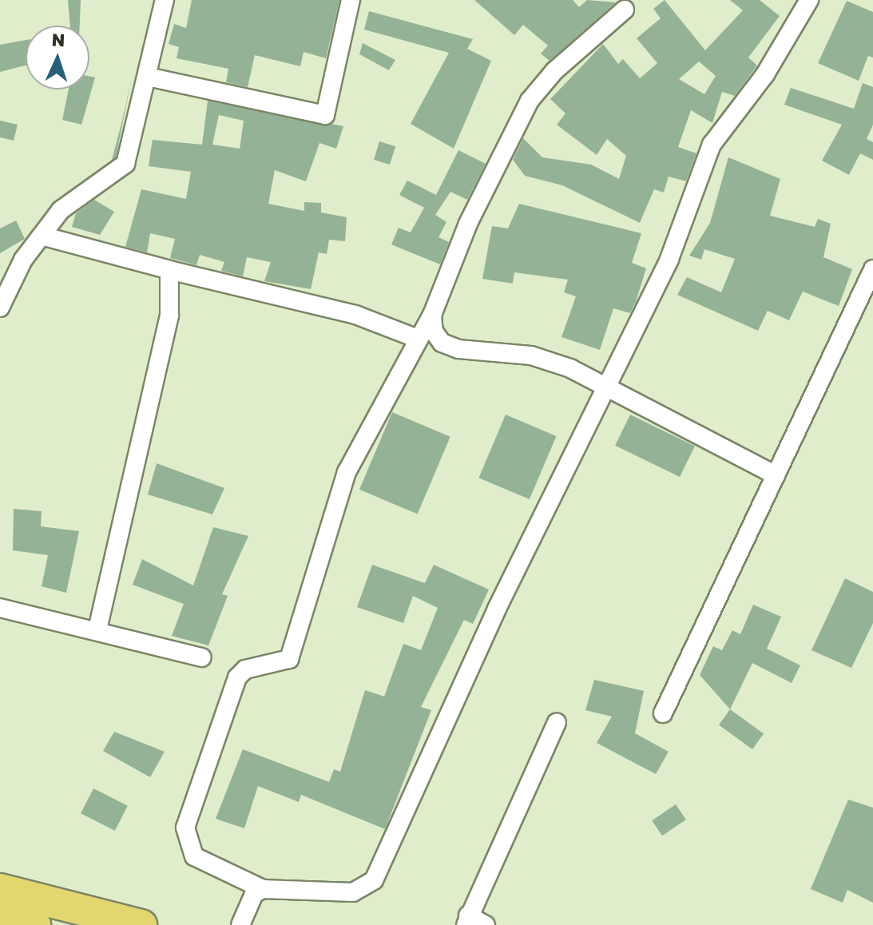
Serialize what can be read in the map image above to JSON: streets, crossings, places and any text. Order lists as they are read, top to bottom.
{
  "north": "top"
}
